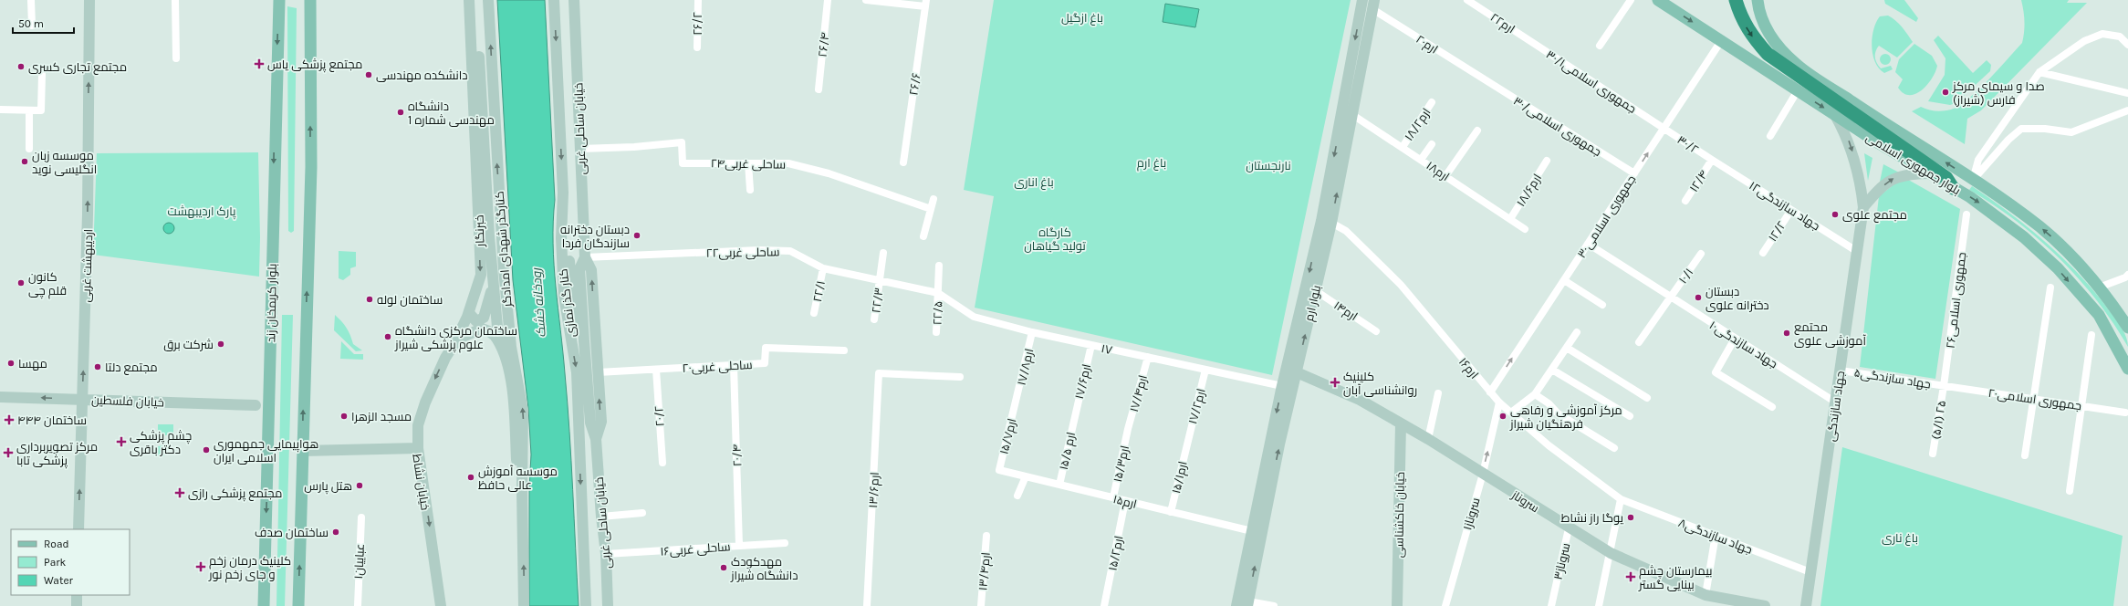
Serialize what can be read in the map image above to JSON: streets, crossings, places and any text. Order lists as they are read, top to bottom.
{
  "streets": {
    "main road": [
      "خیابان ساحلی غربی",
      "بلوار جمهوری اسلامی",
      "خبرنگار",
      "کنارگذر شهدای امدادگر",
      "اردیبهشت غربی",
      "بلوار کریمخان زند",
      "کنار گذر نمازی",
      "بلوار ارم",
      "خیابان فلسطین",
      "جهاد سازندگی",
      "خیابان نشاط",
      "سروناز",
      "خیابان خاکشناسی"
    ],
    "street": [
      "ارم۲۲",
      "۲۶/۲",
      "ارم۲۰",
      "۲۶/۴",
      "۳۰/۱جمهوری اسلامی",
      "۲۶/۶",
      "۱۸/۲ارم",
      "۳۰/جمهوری اسلامی",
      "۳۰/۲",
      "ساحلی غربی۲۴",
      "ارم۱۸",
      "۱۲/۴",
      "۱۸/۶ارم",
      "جهاد سازندگی۱۲",
      "جمهوری اسلامی۳۰",
      "۱۲/۲",
      "ساحلی غربی۲۲",
      "۱۰/۱",
      "۲۲/۱",
      "۲۲/۳",
      "جمهوری اسلامی۲۶",
      "ارم۱۴",
      "۲۲/۵",
      "جهاد سازندگی۱۰",
      "۱۷",
      "ساحلی غربی۲۰",
      "ارم۱۷/۸",
      "ارم۱۶",
      "جهاد سازندگی۵",
      "ارم۱۷/۶",
      "ارم۱۷/۴",
      "جمهوری اسلامی۲۰",
      "ارم۱۷/۲",
      "۲۰/۲",
      "(۵/۱) ۲۵",
      "ارم۱۵/۷",
      "ارم ۱۵/۵",
      "۲۰/۴",
      "ارم۱۵/۳",
      "ارم۱۵/۱",
      "۱۳/۶ارم",
      "ارم۱۵",
      "سروناز۱",
      "جهاد سازندگی۸",
      "ساحلی غربی۱۶",
      "۱۵/۲ارم",
      "عباییان۱",
      "سروناز۳",
      "۱۳/۴ارم"
    ]
  },
  "crossings": [
    ["ارم۲۲", "۳۰/۱جمهوری اسلامی"],
    ["ارم۲۰", "۳۰/جمهوری اسلامی"],
    ["ارم۲۰", "بلوار ارم"],
    ["۳۰/۱جمهوری اسلامی", "۳۰/۲"],
    ["۳۰/۱جمهوری اسلامی", "جمهوری اسلامی۳۰"],
    ["۱۸/۲ارم", "ارم۱۸"],
    ["۳۰/جمهوری اسلامی", "جمهوری اسلامی۳۰"],
    ["خیابان ساحلی غربی", "ساحلی غربی۲۴"],
    ["خیابان ساحلی غربی", "ساحلی غربی۲۲"],
    ["خیابان ساحلی غربی", "ساحلی غربی۲۰"],
    ["خیابان ساحلی غربی", "ساحلی غربی۱۶"],
    ["۳۰/۲", "۱۲/۴"],
    ["۳۰/۲", "جهاد سازندگی۱۲"],
    ["۳۰/۲", "جمهوری اسلامی۳۰"],
    ["بلوار جمهوری اسلامی", "جمهوری اسلامی۳۰"],
    ["بلوار جمهوری اسلامی", "جهاد سازندگی"],
    ["ارم۱۸", "۱۸/۶ارم"],
    ["ارم۱۸", "بلوار ارم"],
    ["۱۲/۴", "جهاد سازندگی۱۲"],
    ["جهاد سازندگی۱۲", "۱۲/۲"],
    ["جهاد سازندگی۱۲", "جهاد سازندگی"],
    ["جمهوری اسلامی۳۰", "جهاد سازندگی۱۰"],
    ["جمهوری اسلامی۳۰", "ارم۱۶"],
    ["خبرنگار", "خیابان نشاط"],
    ["ساحلی غربی۲۲", "۲۲/۱"],
    ["ساحلی غربی۲۲", "۲۲/۳"],
    ["ساحلی غربی۲۲", "۲۲/۵"],
    ["ساحلی غربی۲۲", "۱۷"],
    ["اردیبهشت غربی", "خیابان فلسطین"],
    ["۱۰/۱", "جهاد سازندگی۱۰"],
    ["جمهوری اسلامی۲۶", "جهاد سازندگی۵"],
    ["جمهوری اسلامی۲۶", "جمهوری اسلامی۲۰"],
    ["جمهوری اسلامی۲۶", "(۵/۱) ۲۵"],
    ["بلوار ارم", "ارم۱۴"],
    ["بلوار ارم", "۱۷"],
    ["بلوار ارم", "ارم۱۶"],
    ["بلوار ارم", "ارم۱۵"],
    ["بلوار ارم", "سروناز"],
    ["۲۲/۵", "۱۷"],
    ["جهاد سازندگی۱۰", "جهاد سازندگی"],
    ["۱۷", "ارم۱۷/۸"],
    ["۱۷", "ارم۱۷/۶"],
    ["۱۷", "ارم۱۷/۴"],
    ["۱۷", "ارم۱۷/۲"],
    ["ساحلی غربی۲۰", "۲۰/۲"],
    ["ساحلی غربی۲۰", "۲۰/۴"],
    ["ارم۱۷/۸", "ارم۱۵/۷"],
    ["ارم۱۶", "سروناز۱"],
    ["ارم۱۶", "جهاد سازندگی۸"],
    ["جهاد سازندگی۵", "جمهوری اسلامی۲۰"],
    ["جهاد سازندگی۵", "جهاد سازندگی"],
    ["جهاد سازندگی۵", "(۵/۱) ۲۵"],
    ["ارم۱۷/۶", "ارم ۱۵/۵"],
    ["ارم۱۷/۴", "ارم۱۵/۳"],
    ["جمهوری اسلامی۲۰", "(۵/۱) ۲۵"],
    ["ارم۱۷/۲", "ارم۱۵/۱"],
    ["جهاد سازندگی", "جهاد سازندگی۸"],
    ["ارم۱۵/۷", "ارم۱۵"],
    ["ارم ۱۵/۵", "ارم۱۵"],
    ["۲۰/۴", "ساحلی غربی۱۶"],
    ["ارم۱۵/۳", "ارم۱۵"],
    ["ارم۱۵/۱", "ارم۱۵"],
    ["ارم۱۵", "۱۵/۲ارم"],
    ["سروناز", "سروناز۱"],
    ["سروناز", "خیابان خاکشناسی"],
    ["سروناز", "سروناز۳"]
  ],
  "one_way": ["اردیبهشت غربی"],
  "water": ["رودخانه خشک"],
  "parks": [
    "باغ ازگیل",
    "باغ ارم",
    "نارنجستان",
    "باغ اناری",
    "پارک اردیبهشت",
    "کارگاه تولید گیاهان",
    "باغ ناری"
  ],
  "places": {
    "health": [
      "مجتمع پزشکی یاس",
      "کلینیک روانشناسی آبان",
      "ساختمان ۴۴۴",
      "چشم پزشکی دکتر باقری",
      "مرکز تصویربرداری پزشکی تابا",
      "مجتمع پزشکی رازی",
      "کلینیک درمان زخم و جای زخم نور",
      "بیمارستان چشم بینایی گستر"
    ],
    "other": [
      "مجتمع تجاری کسری",
      "دانشکده مهندسی",
      "صدا و سیمای مرکز فارس (شیراز)",
      "دانشگاه مهندسی شماره 1",
      "موسسه زبان انگلیسی نوید",
      "مجتمع علوی",
      "دبستان دخترانه سازندگان فردا",
      "کانون قلم چی",
      "دبستان دخترانه علوی",
      "ساختمان لوله",
      "محتمع آموزشی علوی",
      "ساختمان مرکزی دانشگاه علوم پزشکی شیراز",
      "شرکت برق",
      "مهسا",
      "مجتمع دلتا",
      "مسجد الزهرا",
      "مرکز آموزشی و رفاهی فرهنگیان شیراز",
      "هواپیمایی جمهموری اسلامی ایران",
      "موسسه آموزش عالی حافظ",
      "هتل پارس",
      "یوگا راز نشاط",
      "ساختمان صدف",
      "مهدکودک دانشگاه شیراز"
    ]
  },
  "legend": ["Road", "Park", "Water"],
  "scale_bar": "50 m"
}
